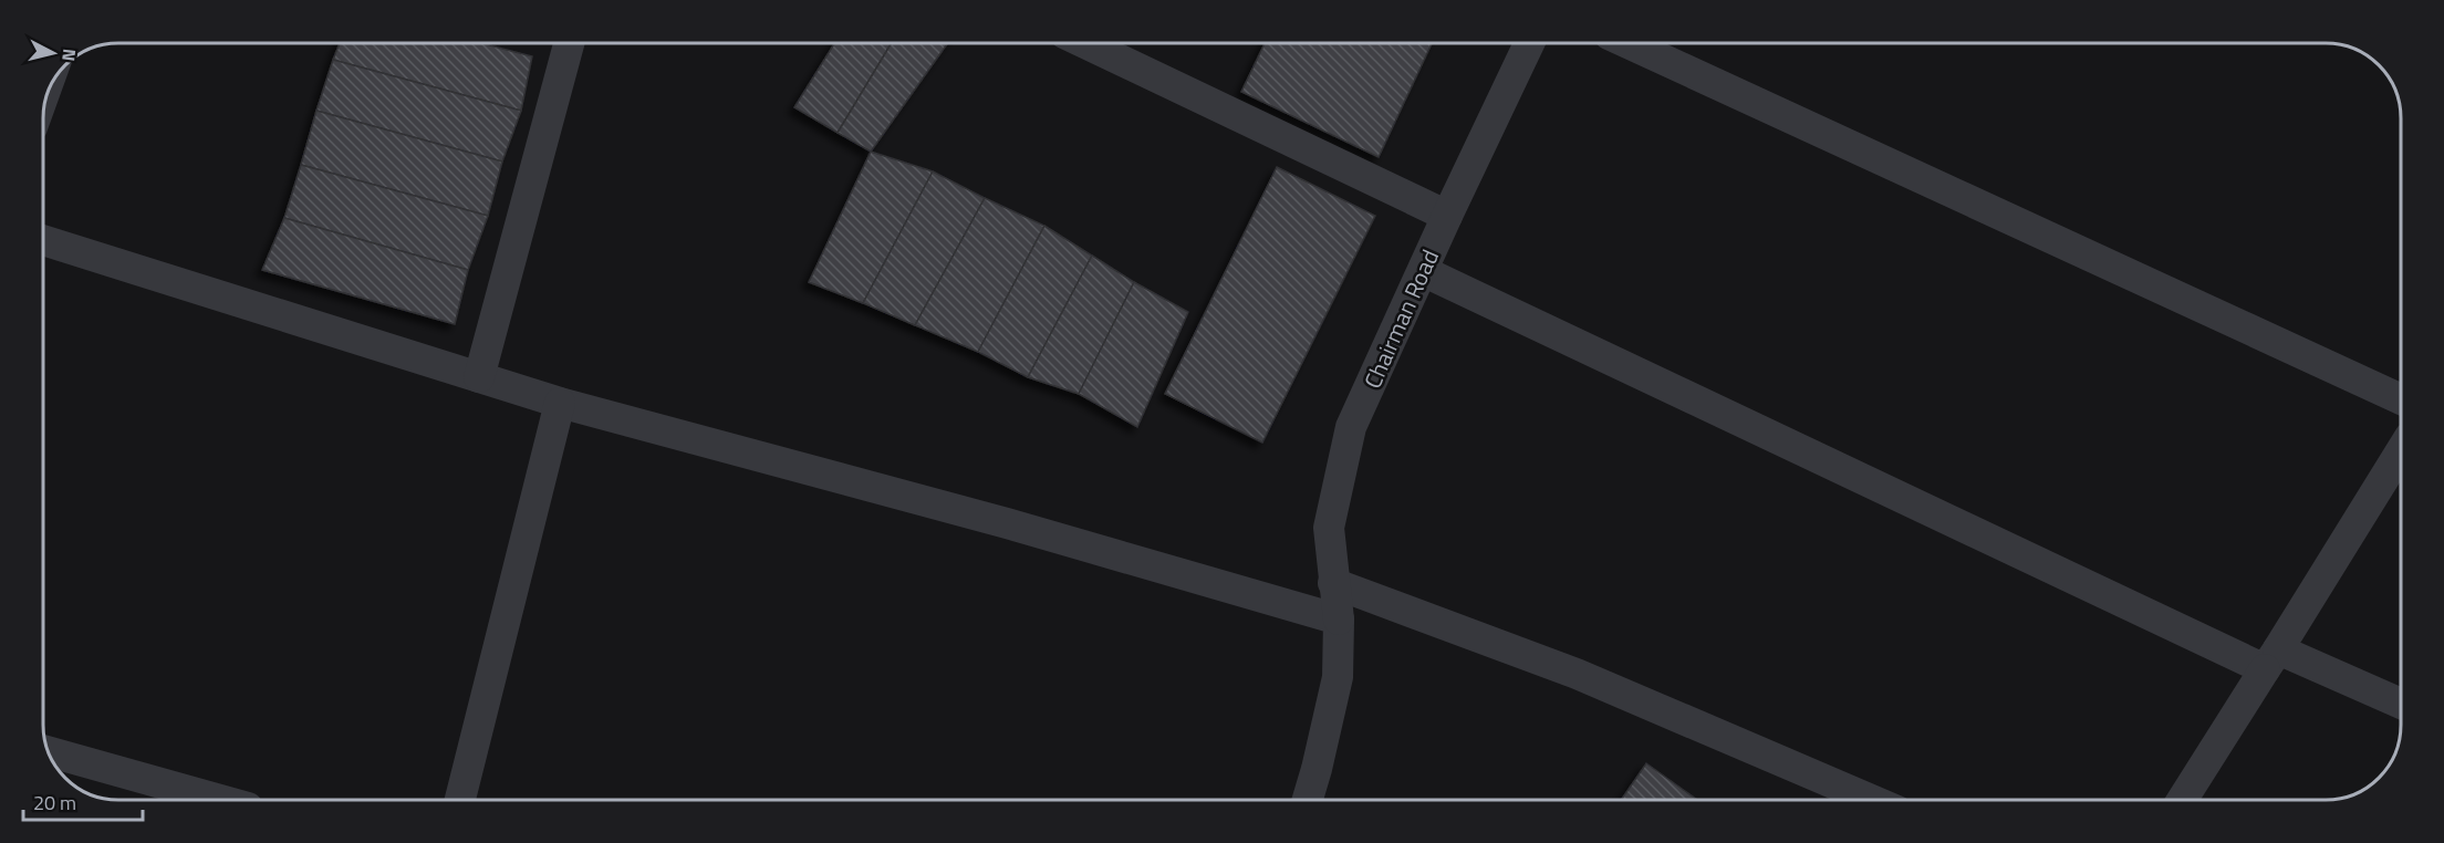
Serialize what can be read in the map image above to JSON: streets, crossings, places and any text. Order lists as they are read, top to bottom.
{
  "streets": {
    "street": ["Chairman Road"]
  },
  "scale_bar": "20 m",
  "north": "right"
}
